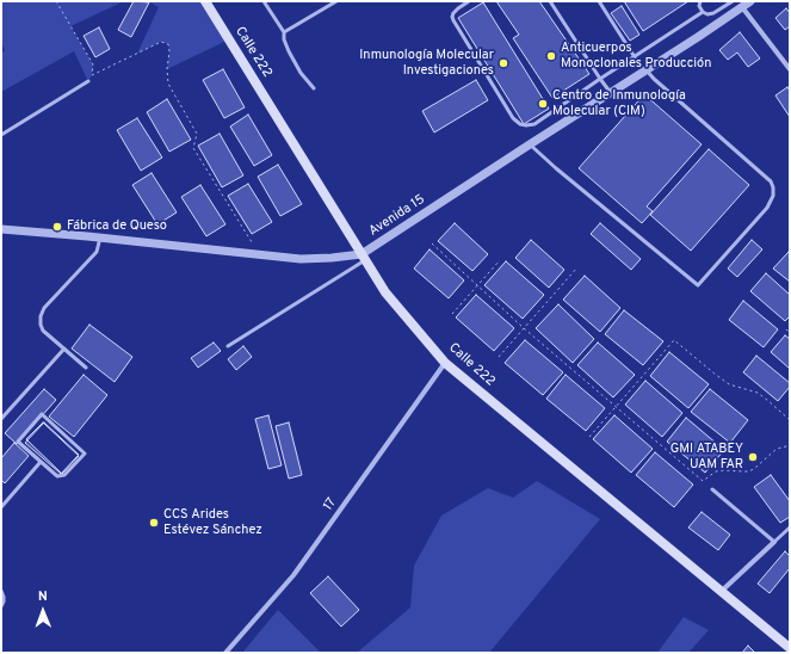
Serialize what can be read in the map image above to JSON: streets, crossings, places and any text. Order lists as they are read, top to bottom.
{
  "streets": {
    "main road": ["Calle 222"],
    "street": ["Avenida 15", "17"]
  },
  "crossings": [
    ["Calle 222", "Avenida 15"],
    ["Calle 222", "17"]
  ],
  "places": [
    "Anticuerpos Monoclonales Producción",
    "Inmunología Molecular Investigaciones",
    "Centro de Inmunología Molecular (CIM)",
    "Fábrica de Queso",
    "GMI ATABEY UAM FAR",
    "CCS Arides Estévez Sánchez"
  ],
  "north": "top"
}
